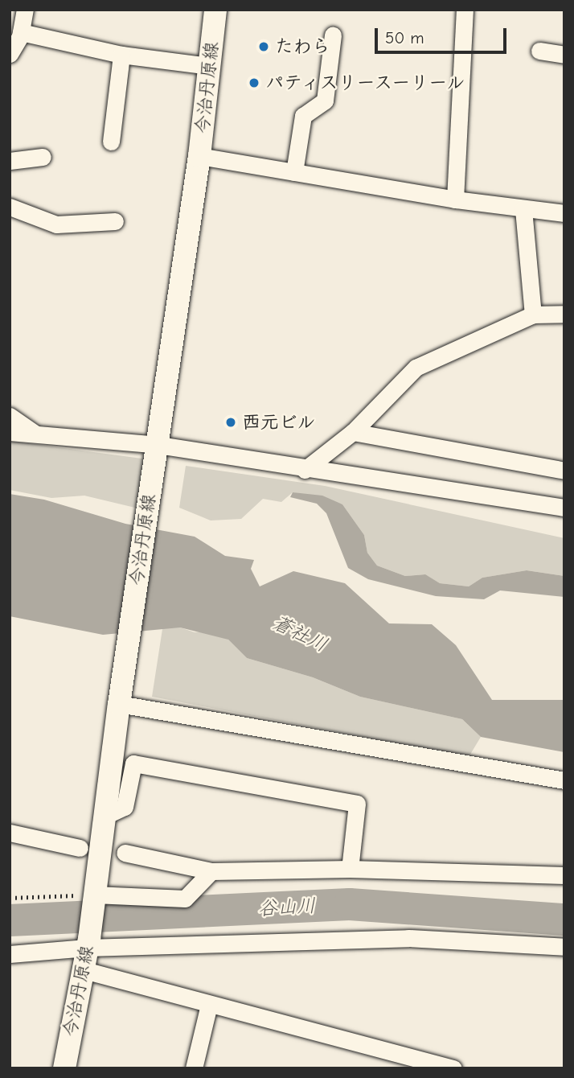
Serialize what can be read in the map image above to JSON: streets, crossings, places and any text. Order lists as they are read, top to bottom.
{
  "streets": {
    "main road": ["今治丹原線"]
  },
  "water": ["蒼社川", "谷山川"],
  "places": ["たわら", "パティスリースーリール", "西元ビル"],
  "scale_bar": "50 m"
}
